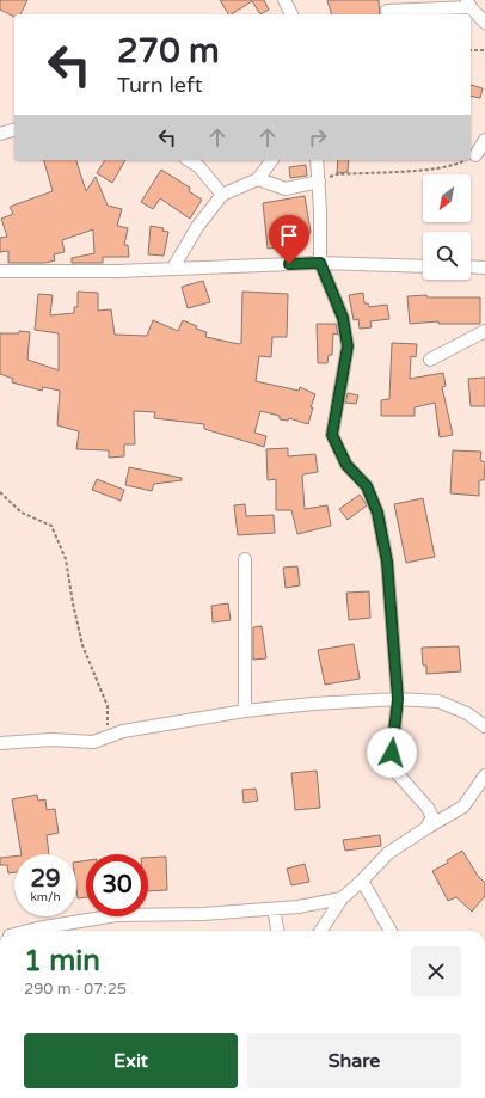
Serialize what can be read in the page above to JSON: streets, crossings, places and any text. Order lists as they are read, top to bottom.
{
  "north": "bottom left",
  "page": {
    "turn": ["270 m", "Turn left"],
    "speed": "29 km/h",
    "limit": "30",
    "heading": ["1 min", "290 m · 07:25"],
    "buttons": ["Exit", "Share"]
  }
}
